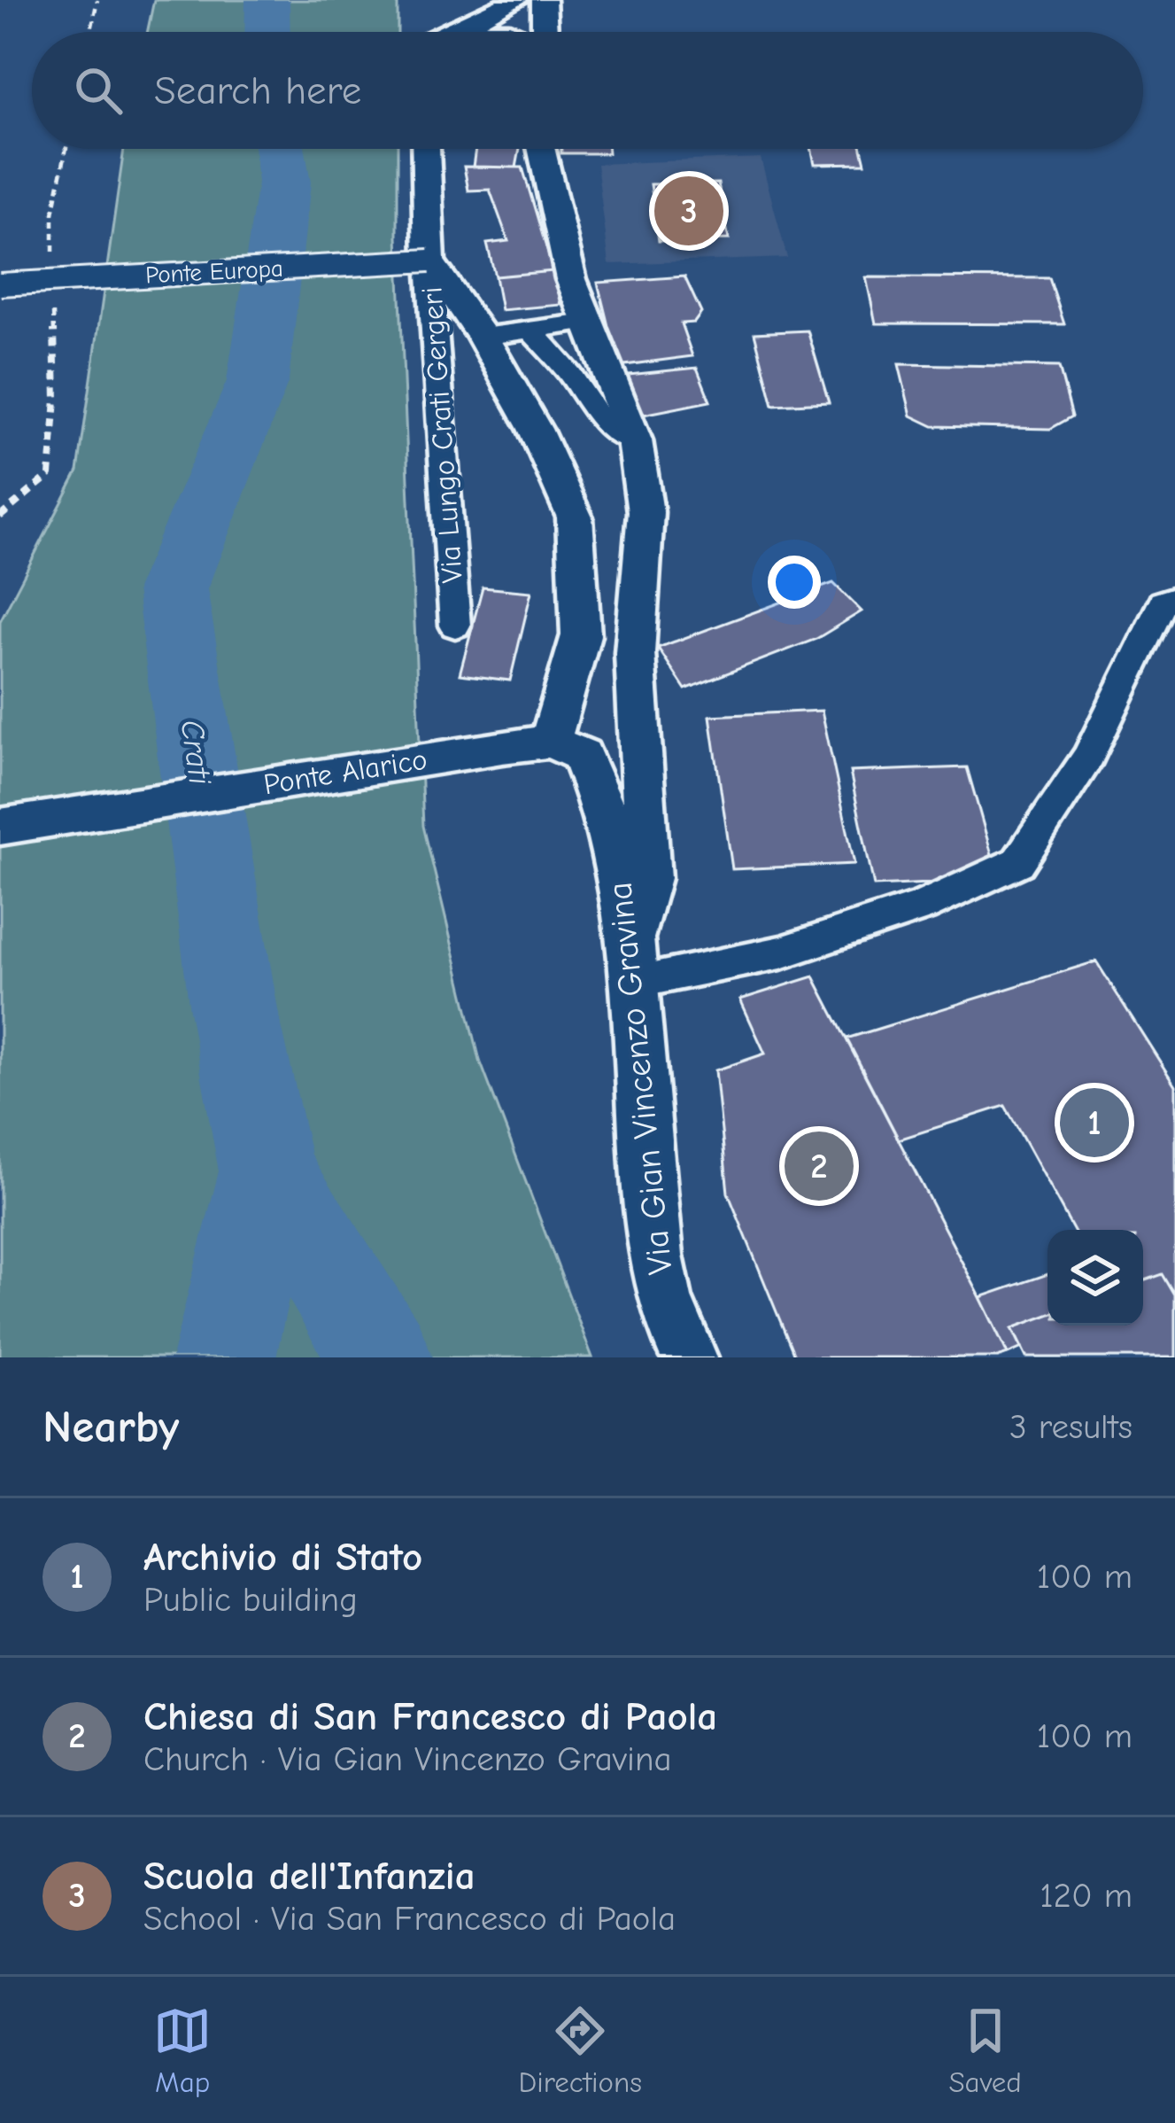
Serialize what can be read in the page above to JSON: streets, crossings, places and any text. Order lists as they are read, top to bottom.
{
  "streets": {
    "street": [
      "Ponte Europa",
      "Via Lungo Crati Gergeri",
      "Ponte Alarico",
      "Via Gian Vincenzo Gravina"
    ]
  },
  "crossings": [
    ["Ponte Europa", "Via Lungo Crati Gergeri"],
    ["Via Lungo Crati Gergeri", "Ponte Alarico"],
    ["Via Lungo Crati Gergeri", "Via Gian Vincenzo Gravina"],
    ["Ponte Alarico", "Via Gian Vincenzo Gravina"]
  ],
  "water": ["Crati"],
  "page": {
    "search": "Search here",
    "pins": ["3", "1", "2"],
    "heading": ["Nearby", "3 results"],
    "list": [
      {
        "mark": "1",
        "name": "Archivio di Stato",
        "note": "Public building",
        "value": "100 m"
      },
      {
        "mark": "2",
        "name": "Chiesa di San Francesco di Paola",
        "note": "Church · Via Gian Vincenzo Gravina",
        "value": "100 m"
      },
      {
        "mark": "3",
        "name": "Scuola dell'Infanzia",
        "note": "School · Via San Francesco di Paola",
        "value": "120 m"
      }
    ],
    "nav": ["Map", "Directions", "Saved"]
  }
}
